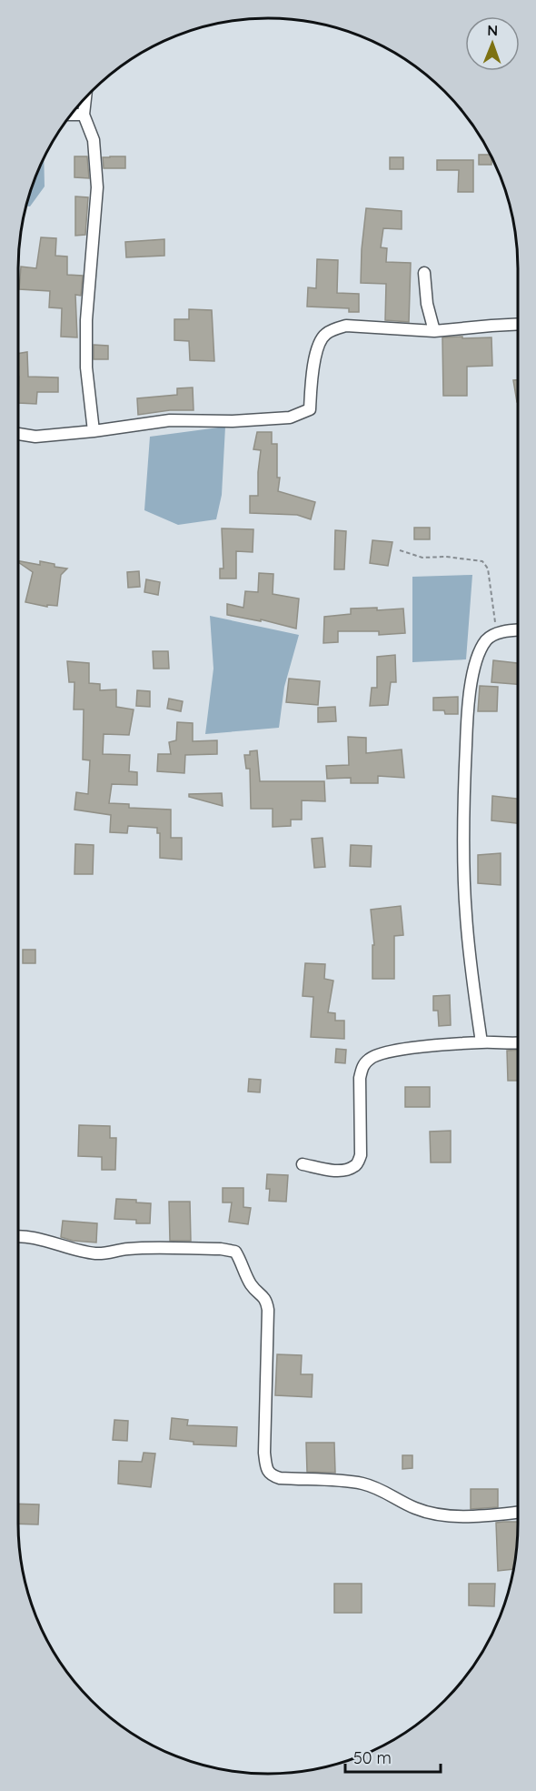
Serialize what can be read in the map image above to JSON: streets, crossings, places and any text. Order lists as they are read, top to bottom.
{
  "scale_bar": "50 m",
  "north": "top"
}
